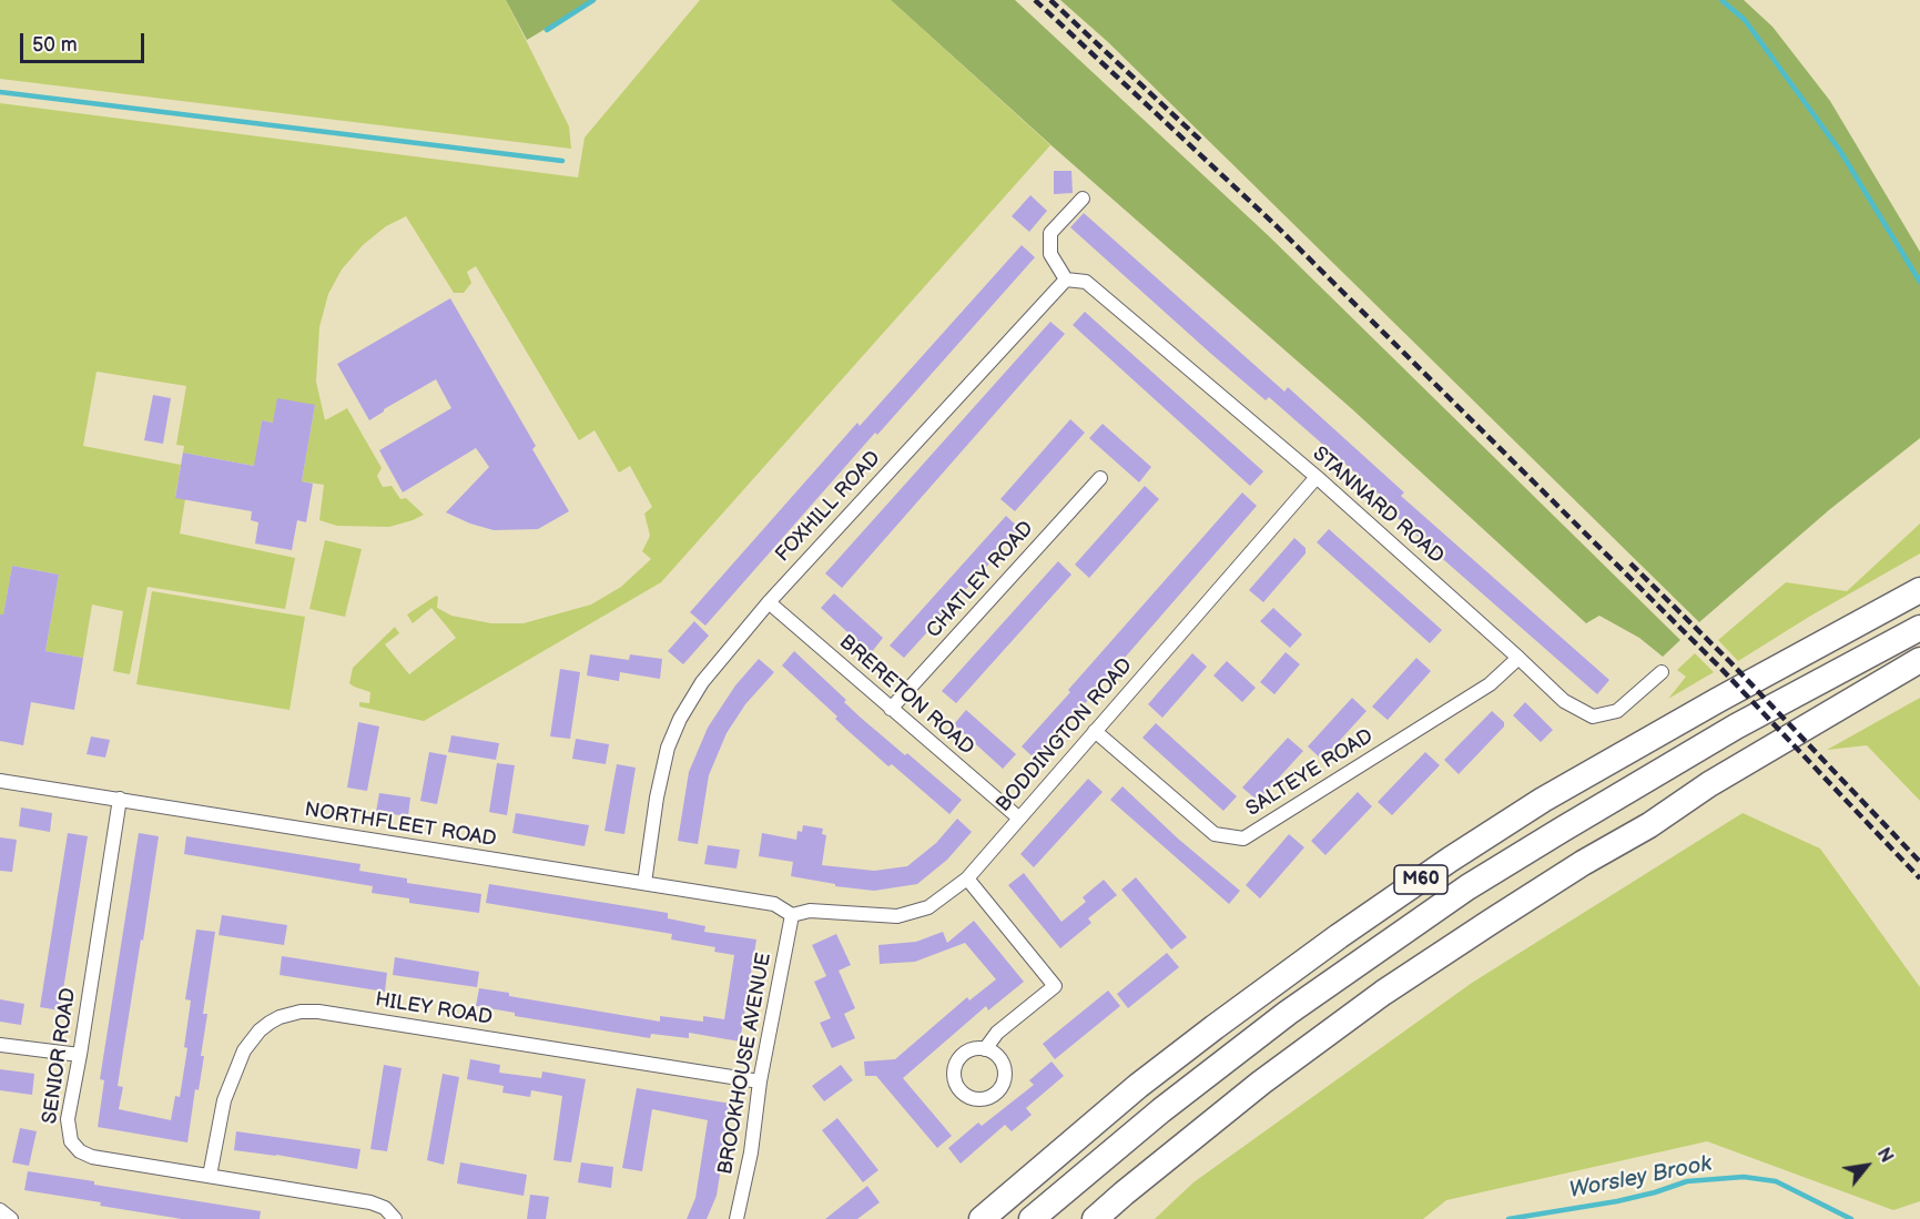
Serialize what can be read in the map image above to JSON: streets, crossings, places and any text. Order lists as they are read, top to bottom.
{
  "streets": {
    "highway": ["M60"],
    "street": [
      "STANNARD ROAD",
      "FOXHILL ROAD",
      "CHATLEY ROAD",
      "BRERETON ROAD",
      "BODDINGTON ROAD",
      "SALTEYE ROAD",
      "NORTHFLEET ROAD",
      "HILEY ROAD",
      "SENIOR ROAD",
      "BROOKHOUSE AVENUE"
    ]
  },
  "crossings": [
    ["STANNARD ROAD", "FOXHILL ROAD"],
    ["STANNARD ROAD", "BODDINGTON ROAD"],
    ["STANNARD ROAD", "SALTEYE ROAD"],
    ["FOXHILL ROAD", "BRERETON ROAD"],
    ["FOXHILL ROAD", "NORTHFLEET ROAD"],
    ["CHATLEY ROAD", "BRERETON ROAD"],
    ["BRERETON ROAD", "BODDINGTON ROAD"],
    ["BODDINGTON ROAD", "SALTEYE ROAD"],
    ["BODDINGTON ROAD", "NORTHFLEET ROAD"],
    ["BODDINGTON ROAD", "BROOKHOUSE AVENUE"],
    ["NORTHFLEET ROAD", "SENIOR ROAD"],
    ["NORTHFLEET ROAD", "BROOKHOUSE AVENUE"],
    ["HILEY ROAD", "SENIOR ROAD"],
    ["HILEY ROAD", "BROOKHOUSE AVENUE"]
  ],
  "water": ["Worsley Brook"],
  "scale_bar": "50 m",
  "north": "top right"
}
